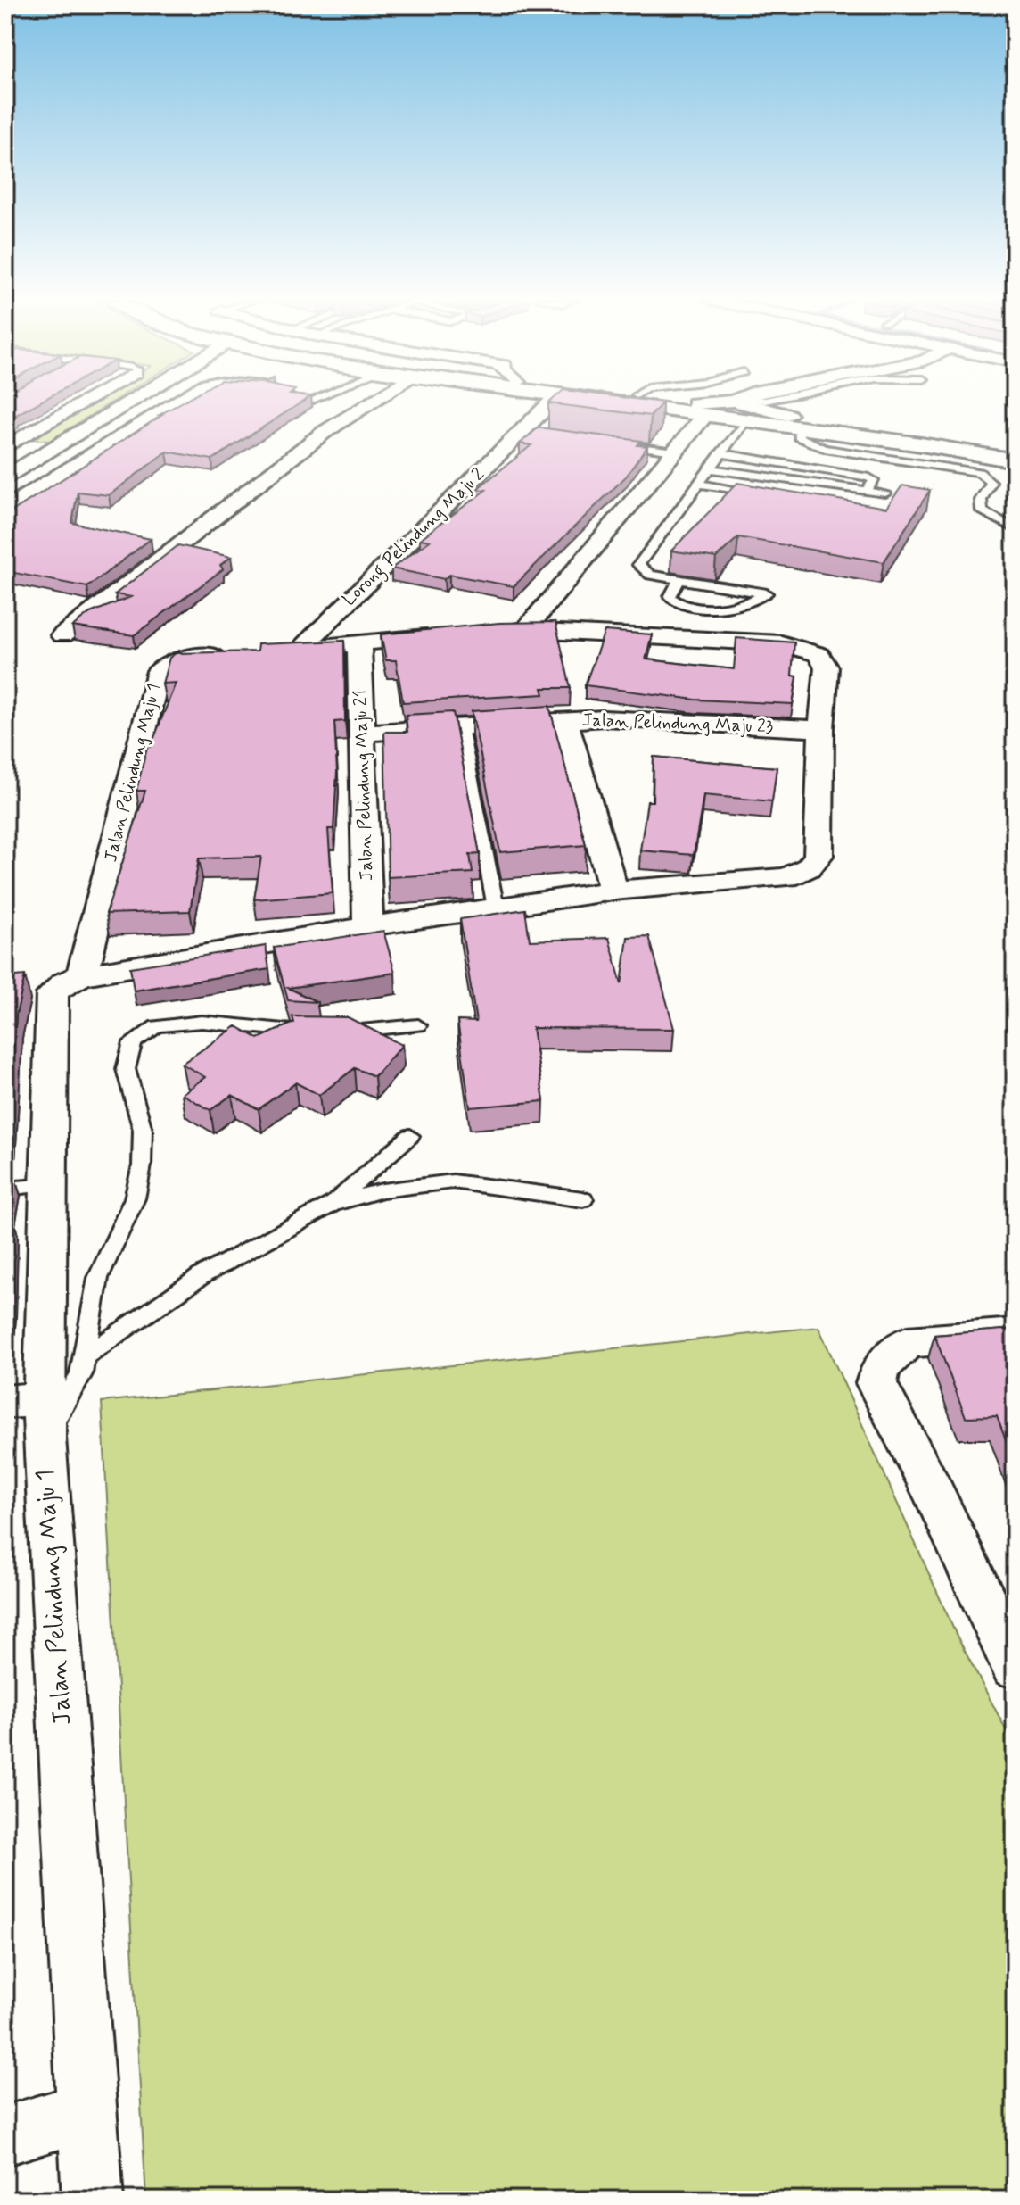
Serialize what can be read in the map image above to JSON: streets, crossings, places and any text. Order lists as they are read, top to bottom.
{
  "streets": {
    "street": [
      "Lorong Pelindung Maju 2",
      "Jalan Pelindung Maju 23",
      "Jalan Pelindung Maju 1",
      "Jalan Pelindung Maju 21"
    ]
  },
  "crossings": [
    ["Jalan Pelindung Maju 23", "Jalan Pelindung Maju 21"]
  ]
}
